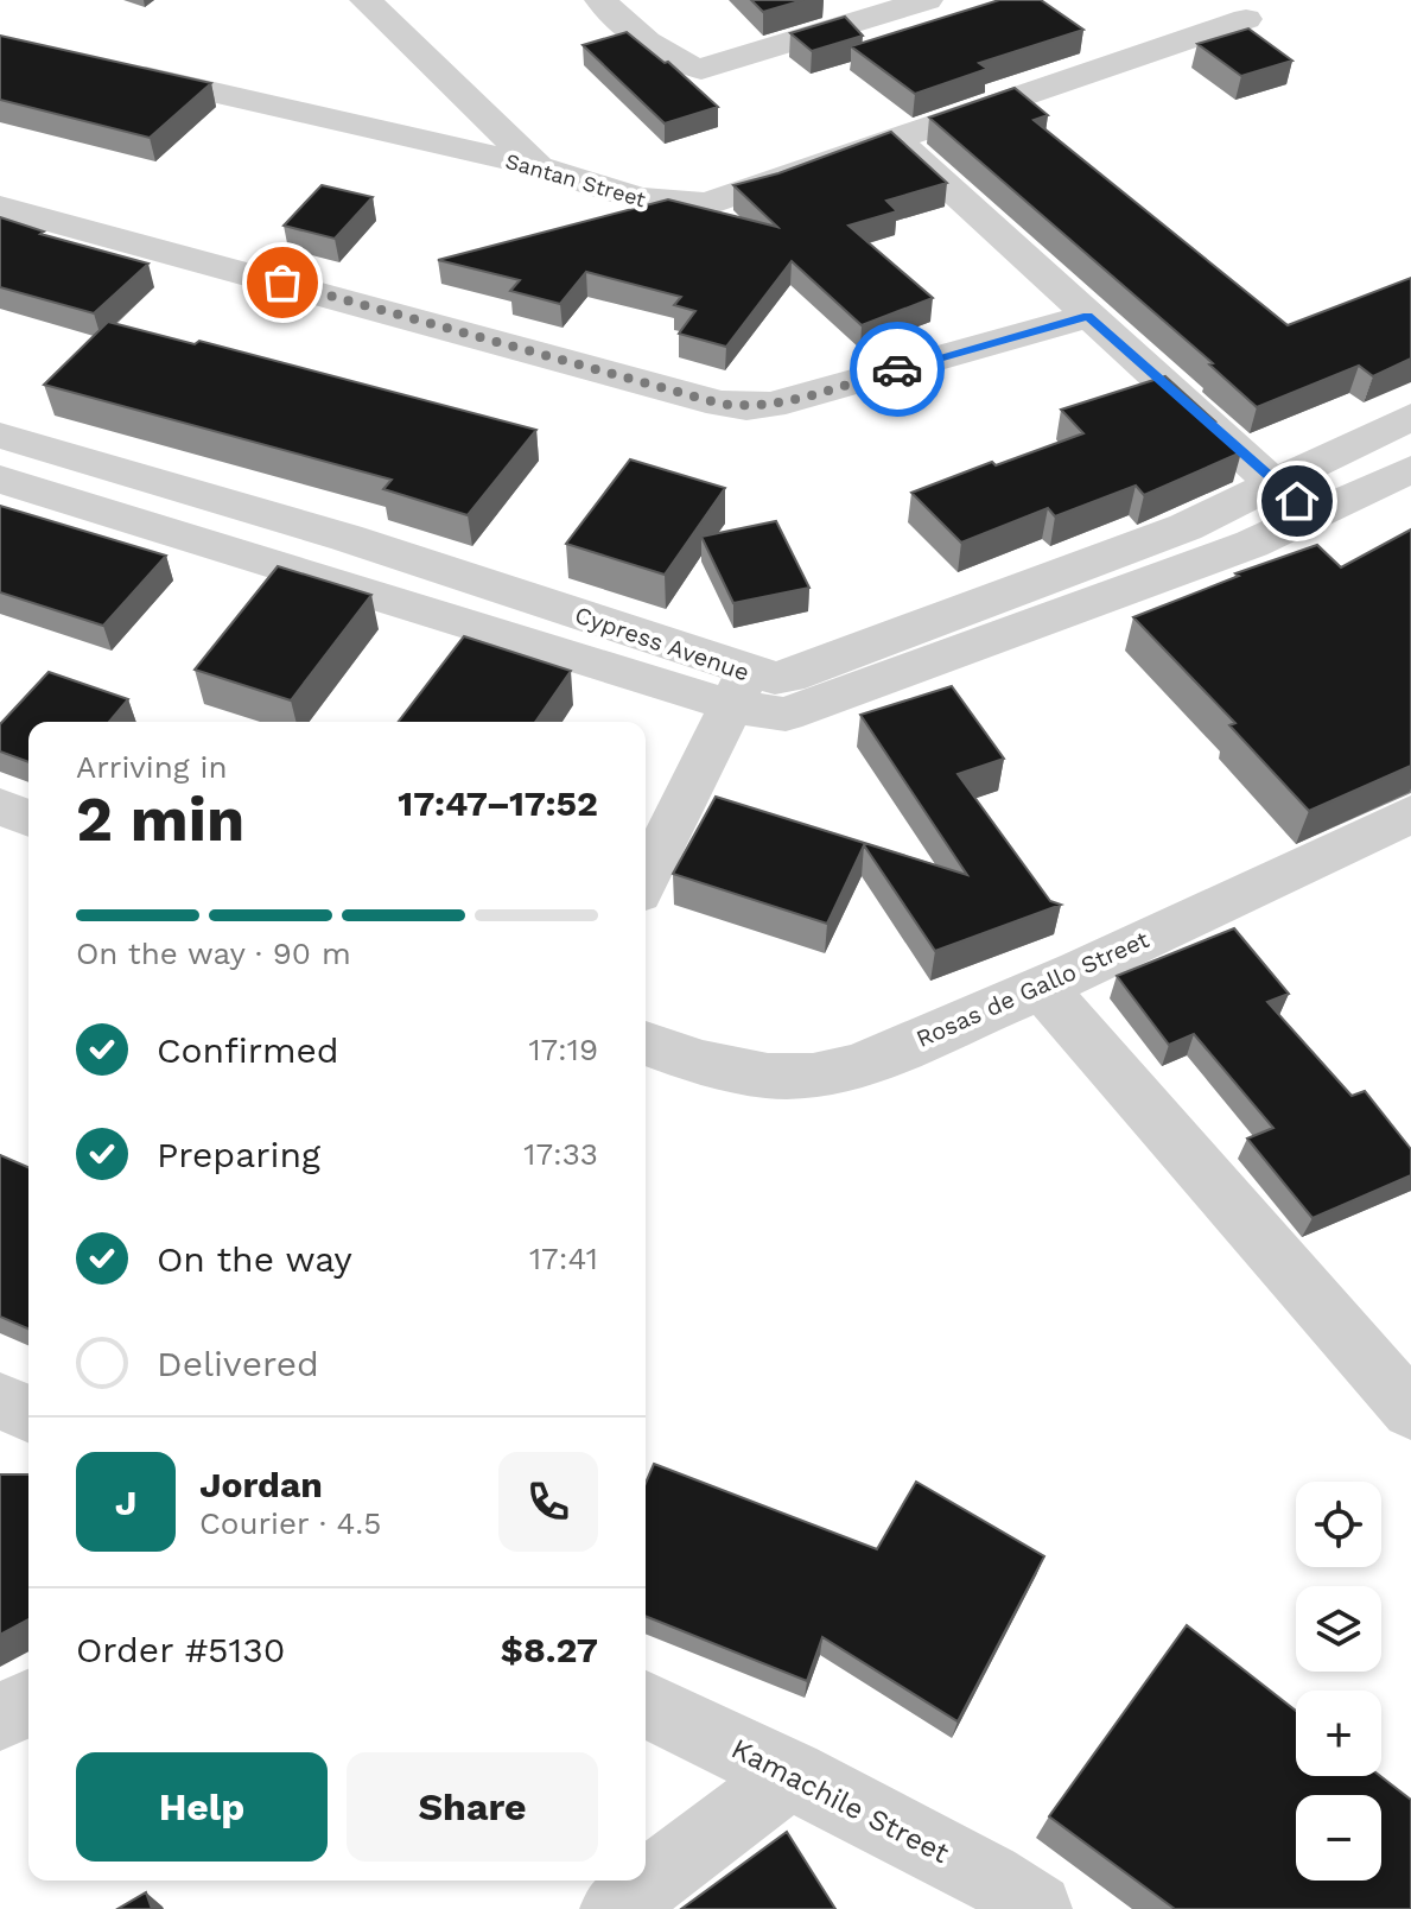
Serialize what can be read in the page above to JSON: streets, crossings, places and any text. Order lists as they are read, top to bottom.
{
  "streets": {
    "street": [
      "Santan Street",
      "Cypress Avenue",
      "Rosas de Gallo Street",
      "Kamachile Street"
    ]
  },
  "page": {
    "heading": ["2 min", "Arriving in", "17:47–17:52"],
    "panel": [
      "Jordan",
      "Courier · 4.5",
      "Order #5130",
      "$8.27"
    ],
    "bar": "On the way · 90 m",
    "list": [
      ["Confirmed", "17:19"],
      ["Preparing", "17:33"],
      ["On the way", "17:41"],
      "Delivered"
    ],
    "round": "J",
    "map_buttons": ["+", "−"],
    "buttons": ["Help", "Share"]
  }
}
